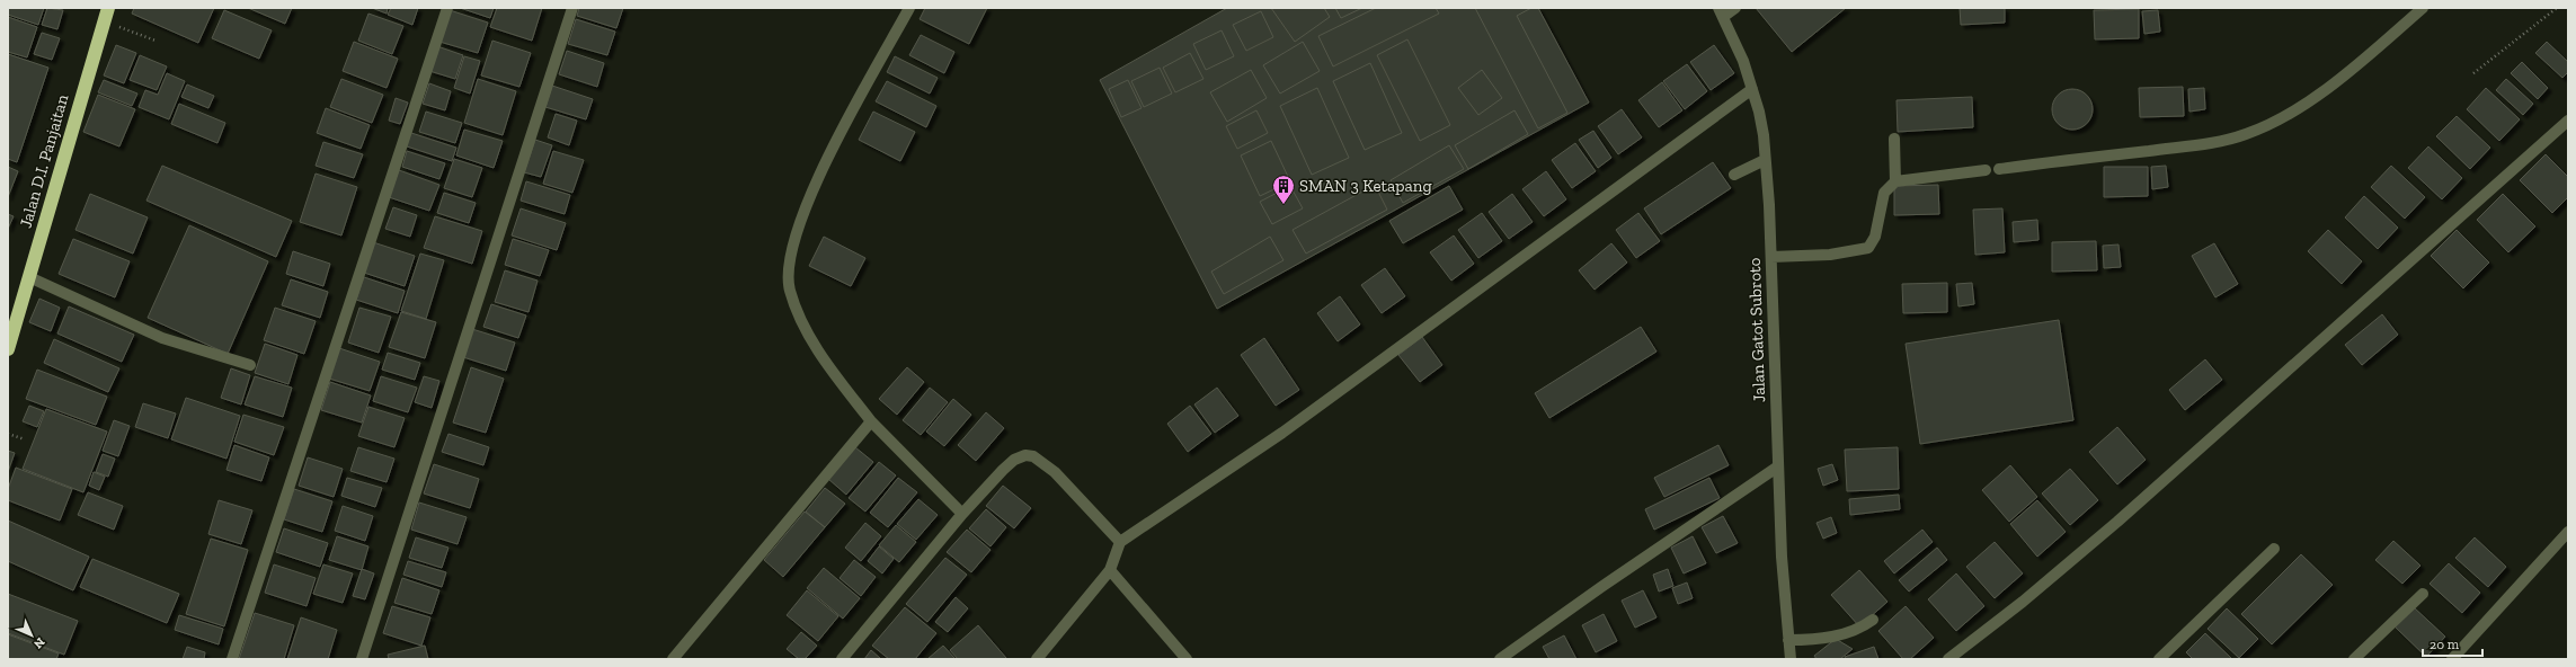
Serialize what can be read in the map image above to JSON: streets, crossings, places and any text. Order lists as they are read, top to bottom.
{
  "streets": {
    "highway": ["Jalan D.I. Panjaitan"],
    "street": ["Jalan Gatot Subroto"]
  },
  "places": {
    "building": ["SMAN 3 Ketapang"]
  },
  "scale_bar": "20 m",
  "north": "bottom right"
}
